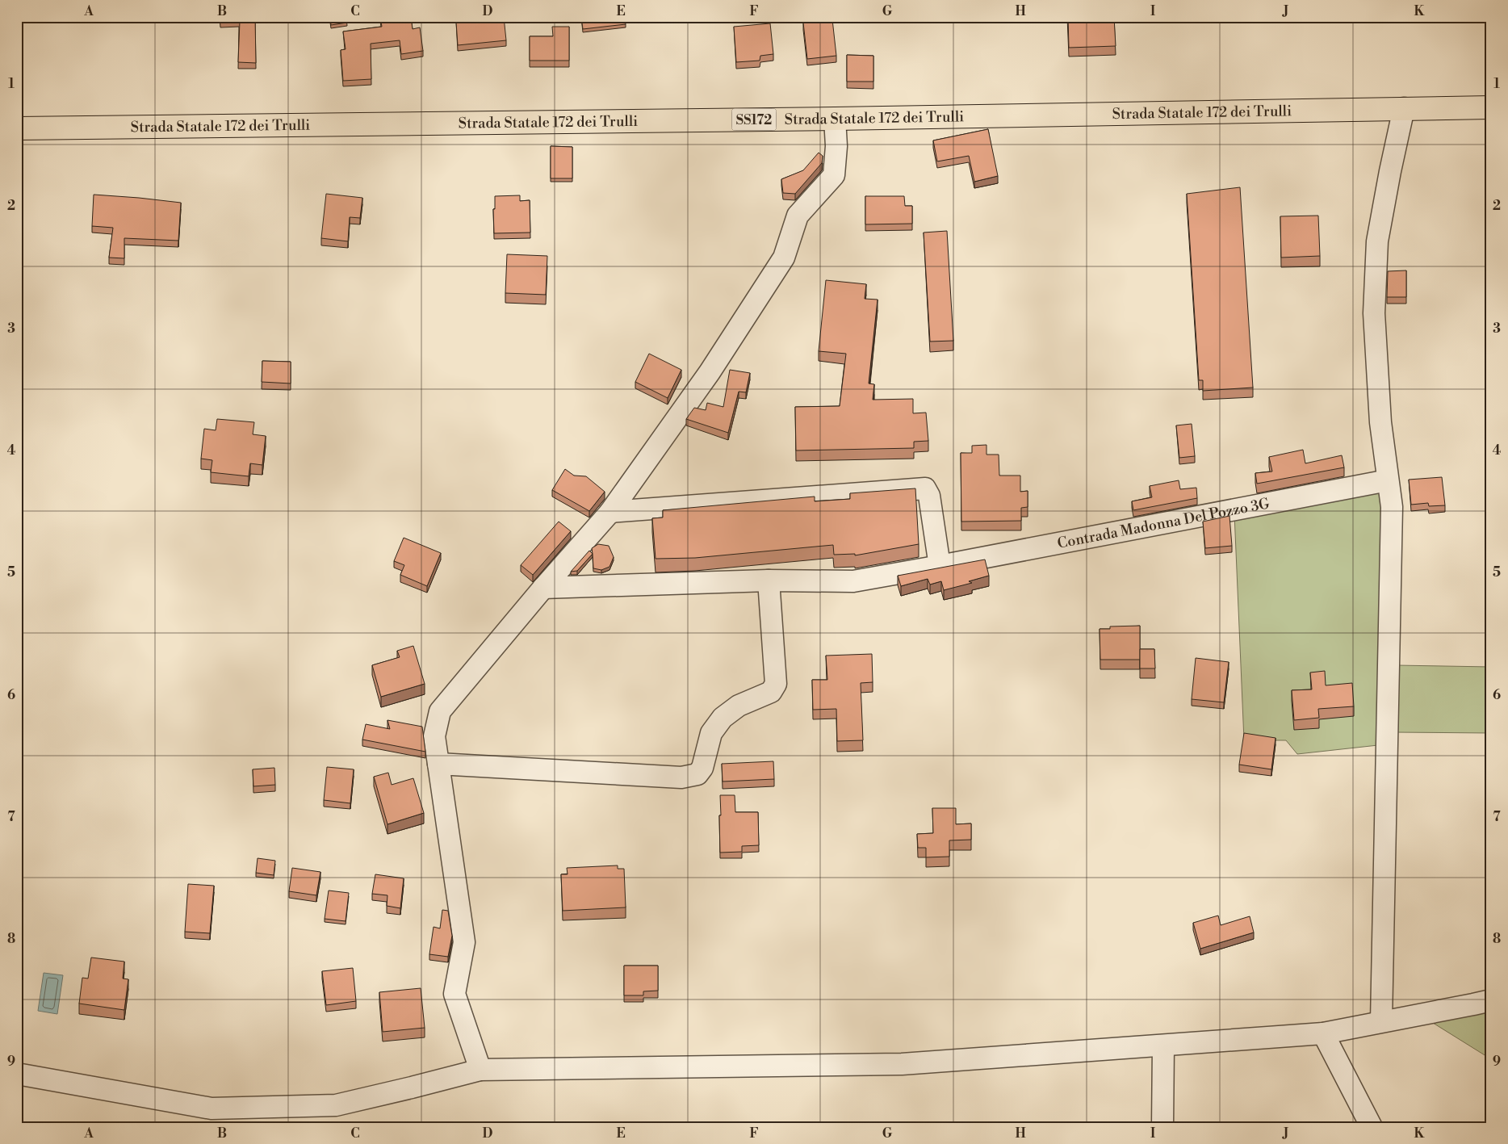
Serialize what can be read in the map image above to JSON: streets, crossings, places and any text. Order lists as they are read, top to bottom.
{
  "streets": {
    "main road": ["Strada Statale 172 dei Trulli", "SS172"],
    "street": ["Contrada Madonna Del Pozzo 3G"]
  },
  "grid": {
    "columns": [
      "A",
      "B",
      "C",
      "D",
      "E",
      "F",
      "G",
      "H",
      "I",
      "J",
      "K"
    ],
    "rows": [
      "1",
      "2",
      "3",
      "4",
      "5",
      "6",
      "7",
      "8",
      "9"
    ]
  }
}
